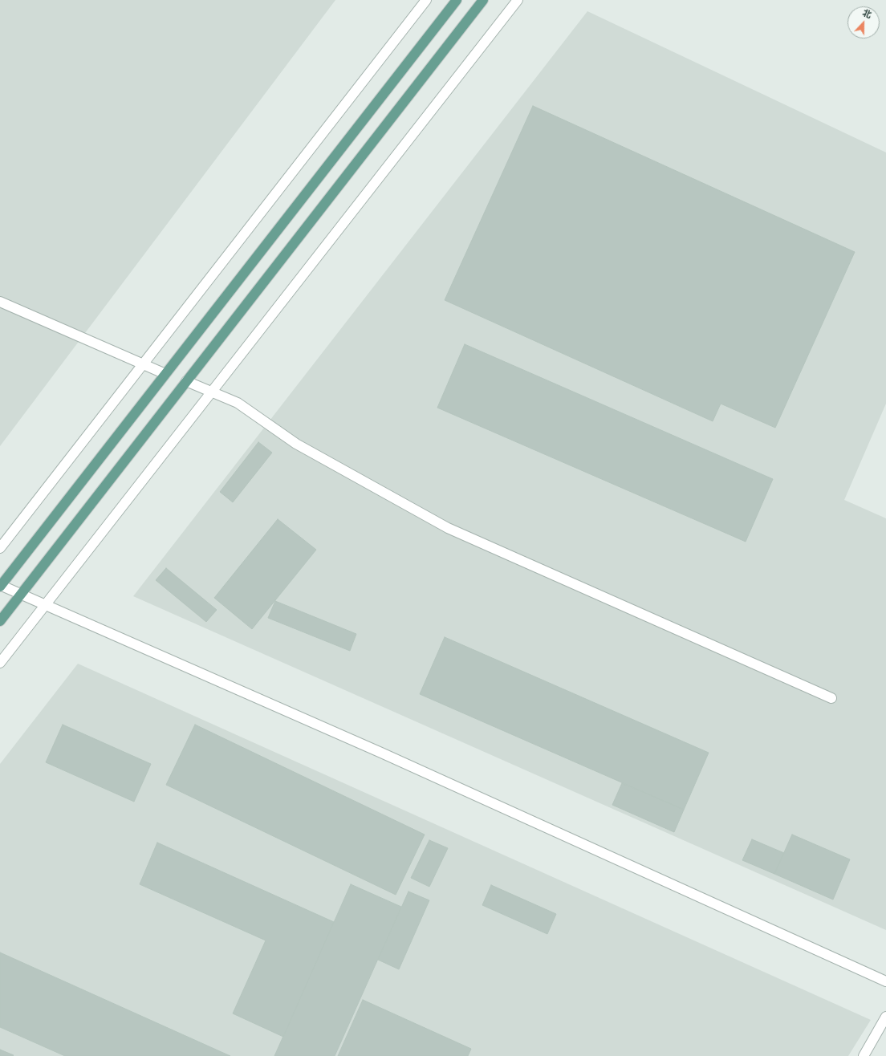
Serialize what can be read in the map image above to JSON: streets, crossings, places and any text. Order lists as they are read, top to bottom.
{
  "north": "top"
}
